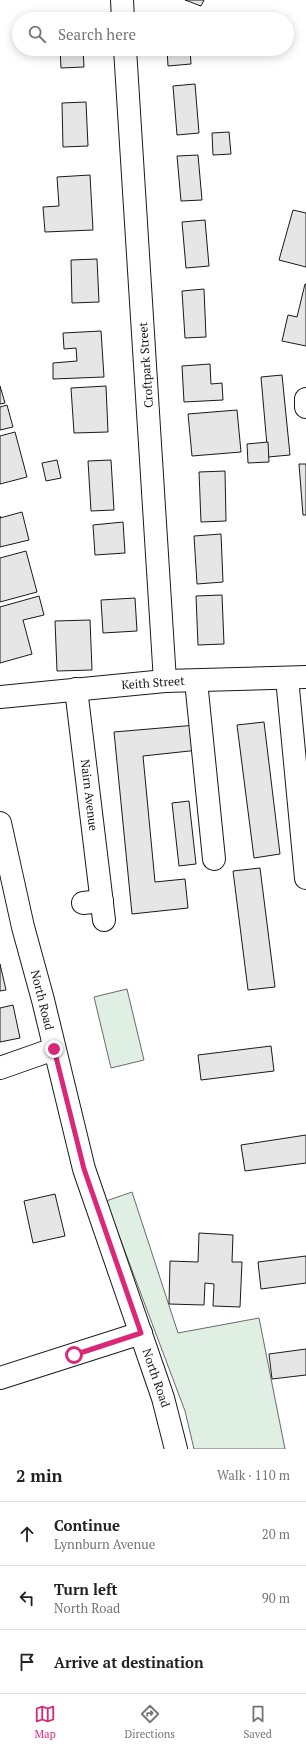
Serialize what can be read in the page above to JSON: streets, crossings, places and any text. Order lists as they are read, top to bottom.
{
  "streets": {
    "street": [
      "Croftpark Street",
      "Keith Street",
      "Nairn Avenue",
      "North Road"
    ]
  },
  "crossings": [
    ["Croftpark Street", "Keith Street"],
    ["Keith Street", "Nairn Avenue"]
  ],
  "page": {
    "search": "Search here",
    "heading": ["2 min", "Walk · 110 m"],
    "list": [
      ["Continue", "Lynnburn Avenue", "20 m"],
      ["Turn left", "North Road", "90 m"],
      "Arrive at destination"
    ],
    "nav": ["Map", "Directions", "Saved"]
  }
}
